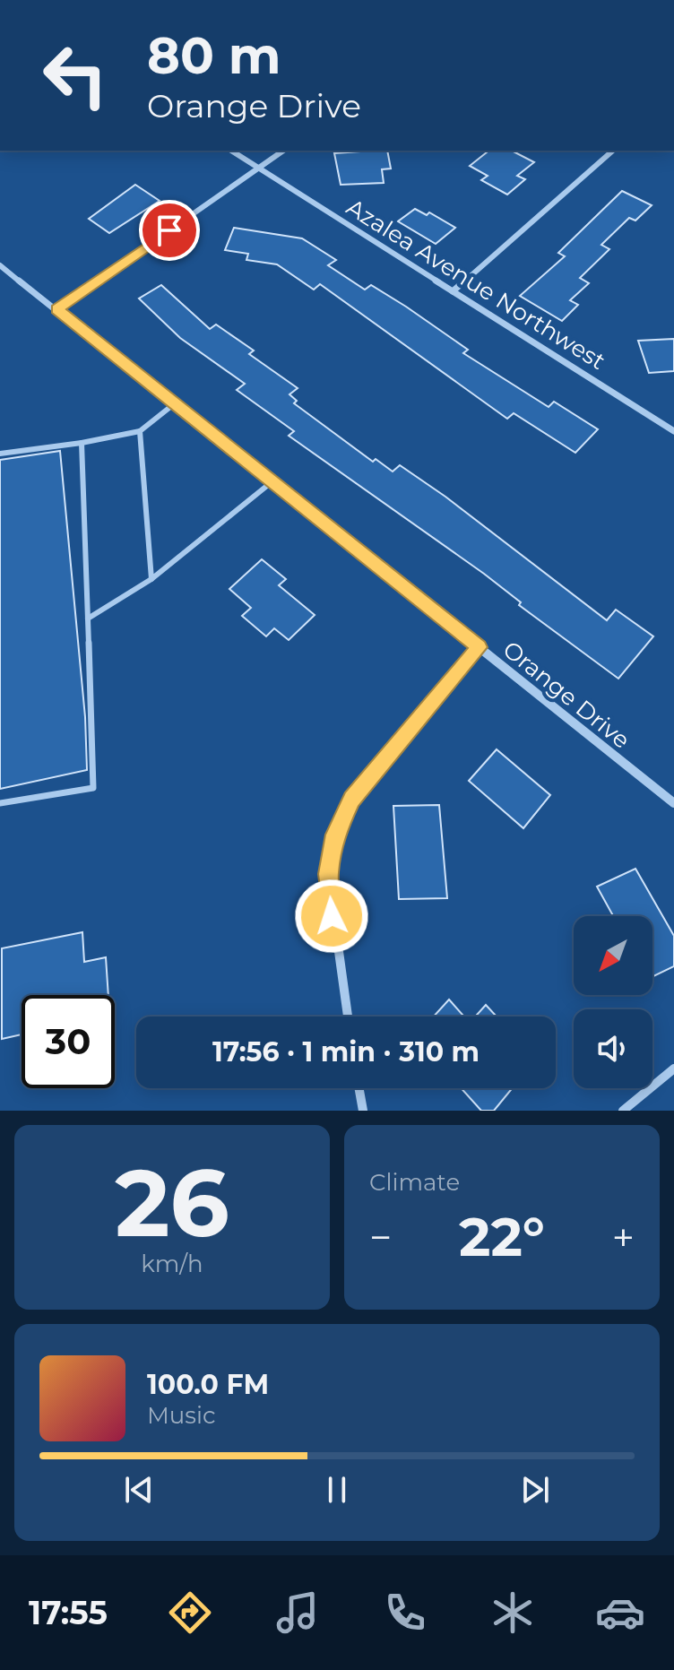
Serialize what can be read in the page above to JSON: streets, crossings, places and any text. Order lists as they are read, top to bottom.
{
  "streets": {
    "street": ["Azalea Avenue Northwest", "Orange Drive"]
  },
  "north": "bottom left",
  "page": {
    "turn": ["80 m", "Orange Drive"],
    "limit": "30",
    "trip": "17:56 · 1 min · 310 m",
    "tile": [
      ["26", "km/h"],
      "Climate"
    ],
    "heat": ["−", "22°", "+"],
    "song": ["100.0 FM", "Music"],
    "tabs": "17:55"
  }
}
